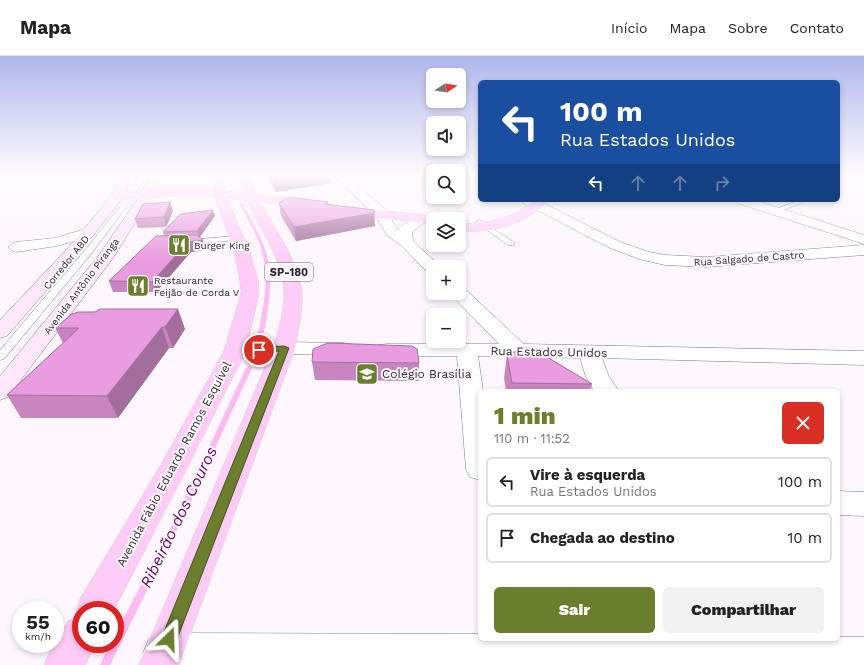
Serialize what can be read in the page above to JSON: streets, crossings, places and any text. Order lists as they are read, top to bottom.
{
  "streets": {
    "main road": ["SP-180", "Avenida Antônio Piranga", "Avenida Fábio Eduardo Ramos Esquível"],
    "street": ["Rua Salgado de Castro", "Rua Estados Unidos"],
    "lane": ["Corredor ABD"]
  },
  "crossings": [
    ["SP-180", "Rua Estados Unidos"],
    ["Rua Estados Unidos", "Avenida Fábio Eduardo Ramos Esquível"]
  ],
  "water": ["Ribeirão dos Couros"],
  "places": {
    "restaurant": ["Burger King", "Restaurante Feijão de Corda V"],
    "school or university": ["Colégio Brasília"]
  },
  "north": "right",
  "page": {
    "header": "Mapa",
    "nav": [
      "Início",
      "Mapa",
      "Sobre",
      "Contato"
    ],
    "map_buttons": ["+", "−"],
    "turn": ["100 m", "Rua Estados Unidos"],
    "heading": ["1 min", "110 m · 11:52"],
    "list": [
      {
        "name": "Vire à esquerda",
        "note": "Rua Estados Unidos",
        "value": "100 m"
      },
      {
        "name": "Chegada ao destino",
        "value": "10 m"
      }
    ],
    "buttons": ["Sair", "Compartilhar"],
    "speed": "55 km/h",
    "limit": "60"
  }
}
